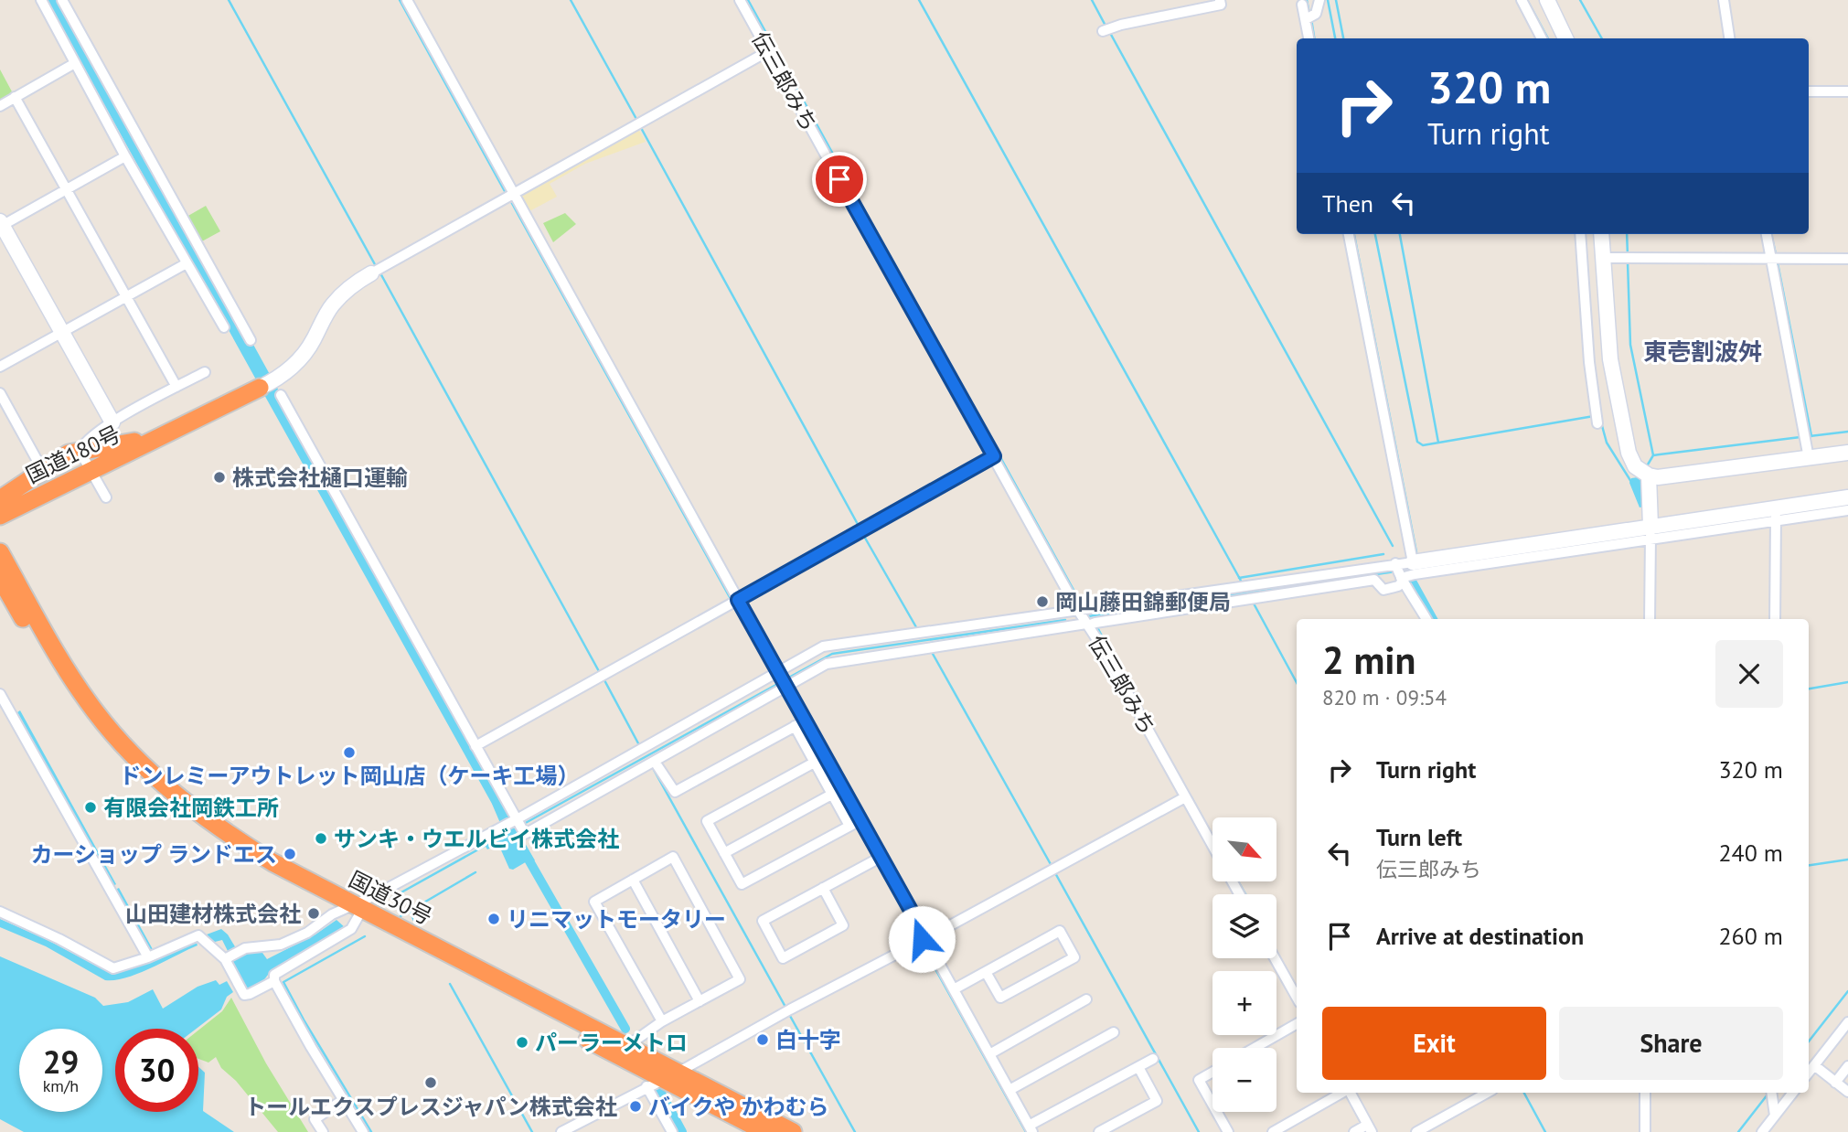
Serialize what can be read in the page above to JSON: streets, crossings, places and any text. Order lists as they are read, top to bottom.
{
  "streets": {
    "highway": ["国道180号", "国道30号"],
    "street": ["伝三郎みち"]
  },
  "districts": ["東壱割波舛"],
  "places": [
    "株式会社樋口運輸",
    "岡山藤田錦郵便局",
    "ドンレミーアウトレット岡山店（ケーキ工場）",
    "有限会社岡鉄工所",
    "サンキ・ウエルビイ株式会社",
    "カーショップ ランドエス",
    "山田建材株式会社",
    "リニマットモータリー",
    "白十字",
    "パーラーメトロ",
    "トールエクスプレスジャパン株式会社",
    "バイクや かわむら"
  ],
  "north": "bottom right",
  "page": {
    "turn": ["320 m", "Turn right"],
    "then": "Then",
    "heading": ["2 min", "820 m · 09:54"],
    "list": [
      {
        "name": "Turn right",
        "value": "320 m"
      },
      {
        "name": "Turn left",
        "note": "伝三郎みち",
        "value": "240 m"
      },
      {
        "name": "Arrive at destination",
        "value": "260 m"
      }
    ],
    "map_buttons": ["+", "−"],
    "buttons": ["Exit", "Share"],
    "speed": "29 km/h",
    "limit": "30"
  }
}
